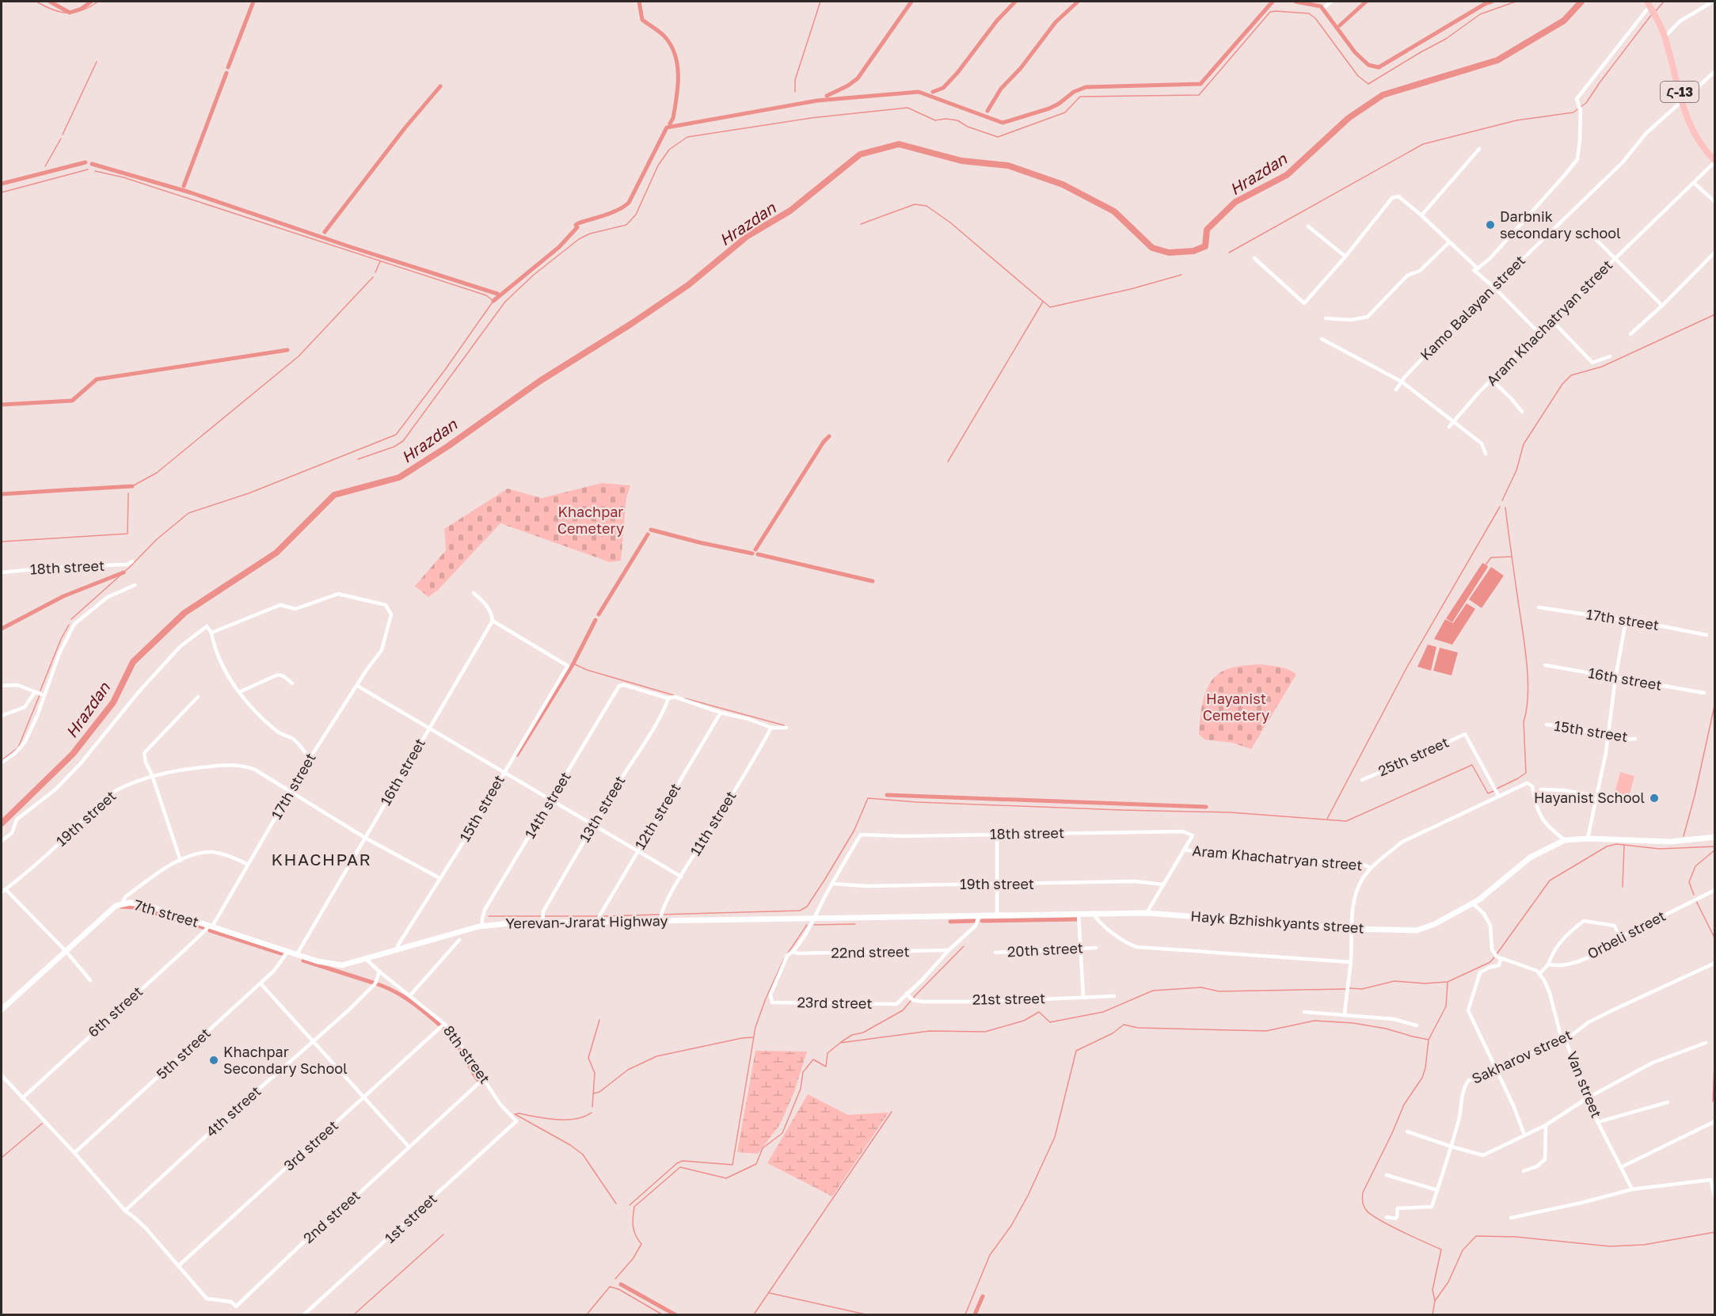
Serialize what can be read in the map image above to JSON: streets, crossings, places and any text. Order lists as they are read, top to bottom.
{
  "streets": {
    "main road": [
      "Հ-13",
      "7th street",
      "Yerevan-Jrarat Highway",
      "Hayk Bzhishkyants street"
    ],
    "street": [
      "Kamo Balayan street",
      "Aram Khachatryan street",
      "18th street",
      "17th street",
      "16th street",
      "15th street",
      "25th street",
      "14th street",
      "13th street",
      "12th street",
      "19th street",
      "11th street",
      "Orbeli street",
      "20th street",
      "22nd street",
      "21st street",
      "23rd street",
      "6th street",
      "5th street",
      "8th street",
      "Sakharov street",
      "Van street",
      "4th street",
      "3rd street",
      "2nd street",
      "1st street"
    ]
  },
  "crossings": [
    ["Հ-13", "Kamo Balayan street"],
    ["Հ-13", "Aram Khachatryan street"],
    ["Aram Khachatryan street", "18th street"],
    ["Aram Khachatryan street", "25th street"],
    ["Aram Khachatryan street", "Hayk Bzhishkyants street"],
    ["18th street", "19th street"],
    ["17th street", "19th street"],
    ["17th street", "7th street"],
    ["17th street", "6th street"],
    ["16th street", "15th street"],
    ["16th street", "19th street"],
    ["16th street", "7th street"],
    ["15th street", "19th street"],
    ["15th street", "Yerevan-Jrarat Highway"],
    ["14th street", "13th street"],
    ["14th street", "Yerevan-Jrarat Highway"],
    ["13th street", "Yerevan-Jrarat Highway"],
    ["12th street", "Yerevan-Jrarat Highway"],
    ["11th street", "Yerevan-Jrarat Highway"],
    ["7th street", "Yerevan-Jrarat Highway"],
    ["7th street", "6th street"],
    ["7th street", "5th street"],
    ["7th street", "8th street"],
    ["Yerevan-Jrarat Highway", "Hayk Bzhishkyants street"],
    ["Yerevan-Jrarat Highway", "8th street"],
    ["22nd street", "23rd street"],
    ["21st street", "23rd street"],
    ["8th street", "4th street"],
    ["8th street", "3rd street"],
    ["8th street", "2nd street"],
    ["8th street", "1st street"],
    ["Sakharov street", "Van street"],
    ["3rd street", "2nd street"]
  ],
  "districts": ["KHACHPAR"],
  "water": ["Hrazdan"],
  "parks": ["Khachpar Cemetery", "Hayanist Cemetery"],
  "places": ["Darbnik secondary school", "Hayanist School", "Khachpar Secondary School"]
}
